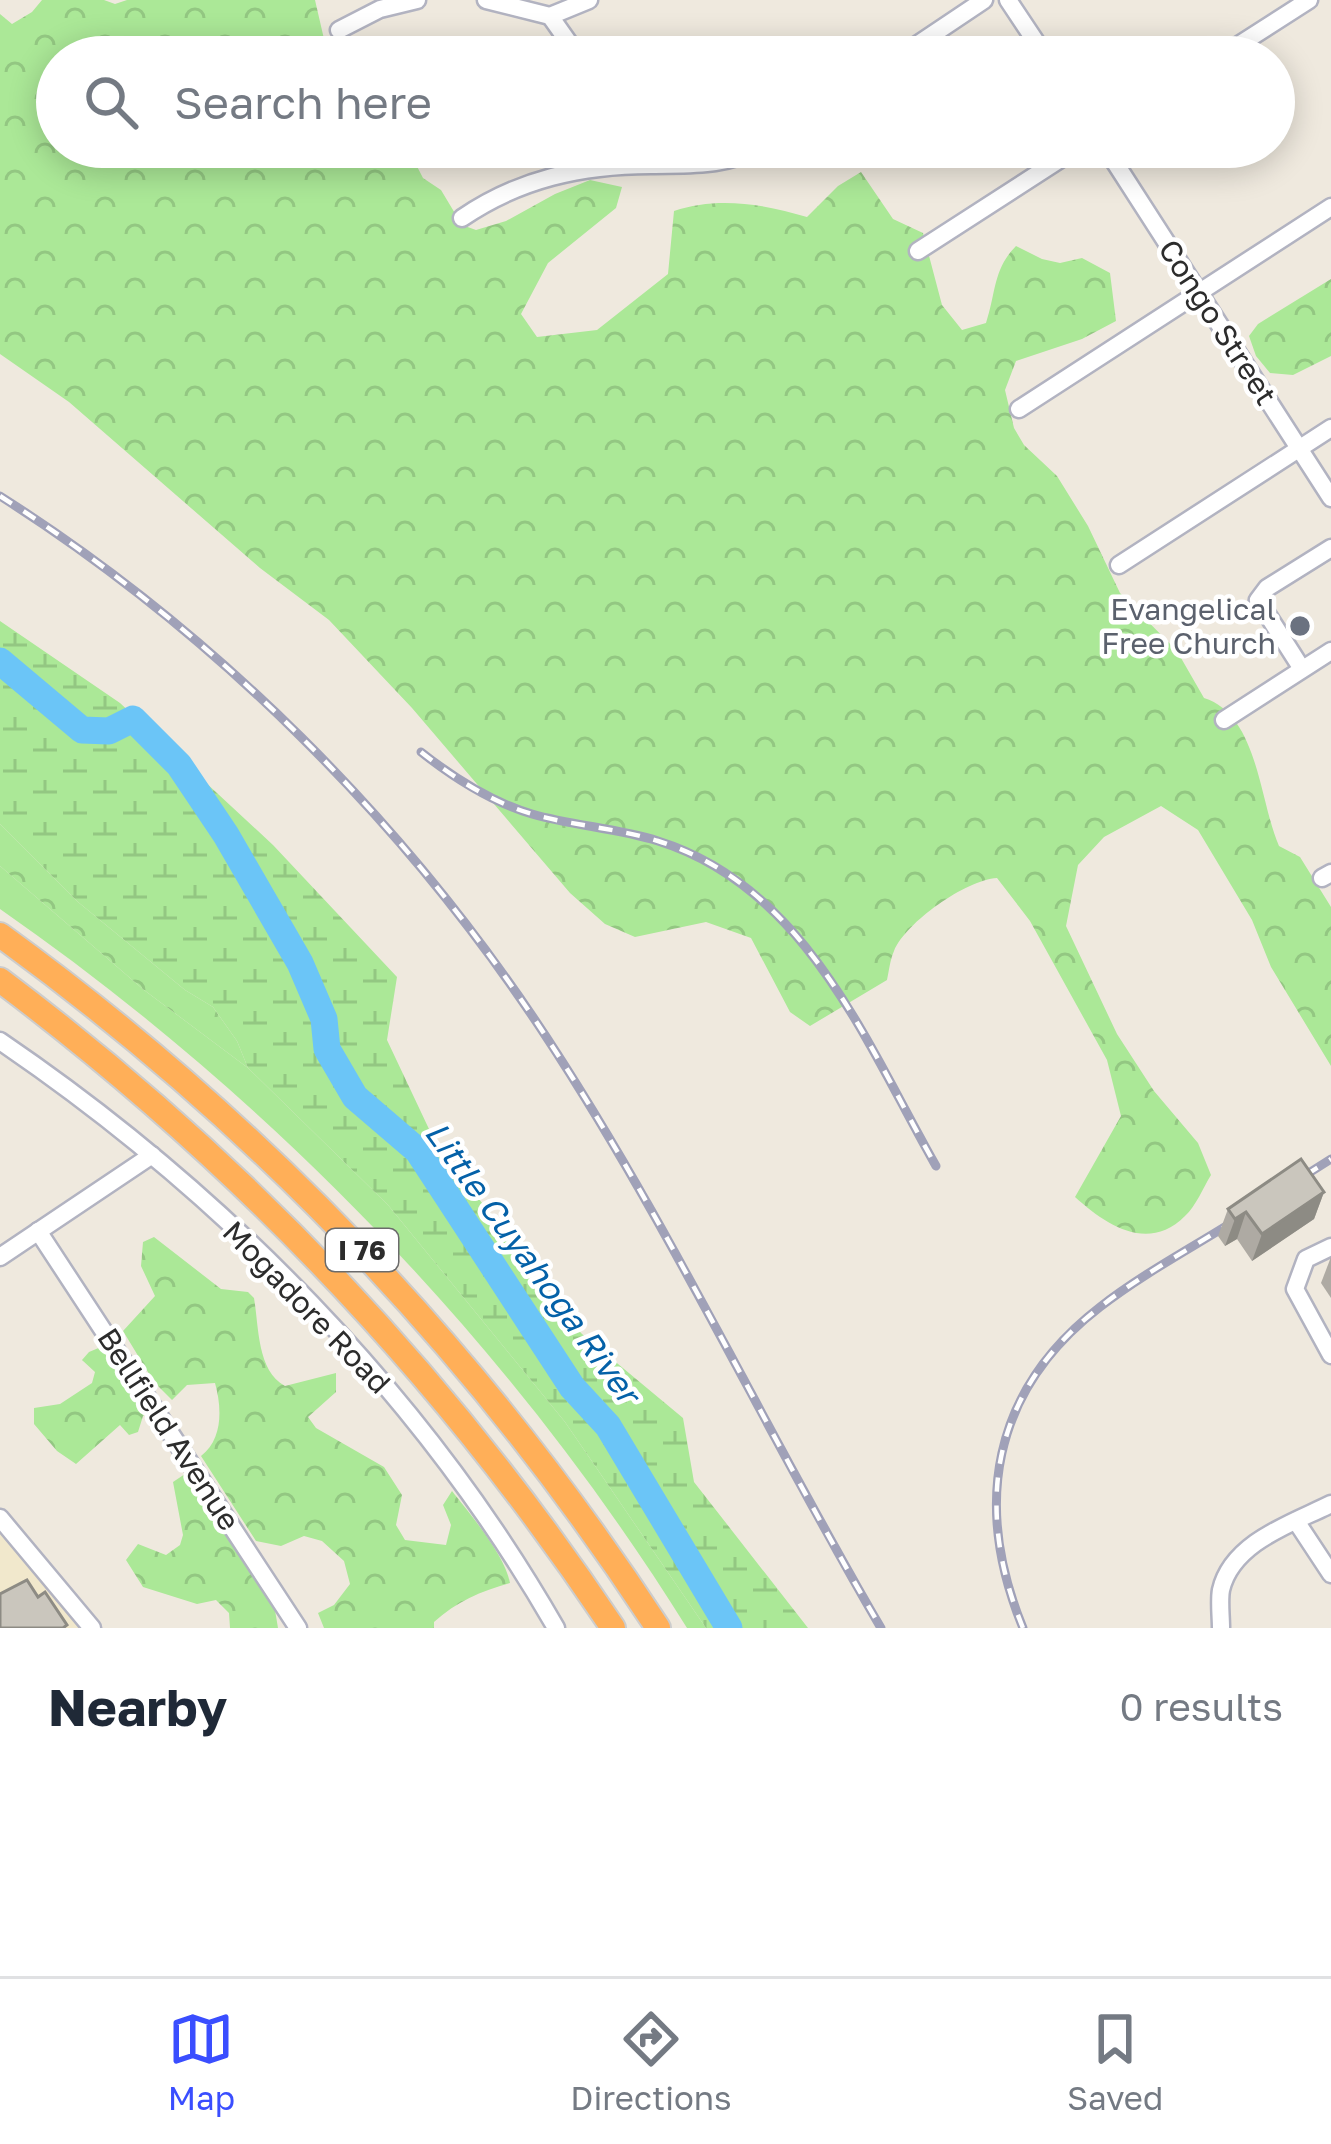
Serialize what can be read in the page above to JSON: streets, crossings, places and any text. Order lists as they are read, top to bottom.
{
  "streets": {
    "highway": ["I 76"],
    "street": ["Congo Street", "Mogadore Road", "Bellfield Avenue"]
  },
  "water": ["Little Cuyahoga River"],
  "places": ["Evangelical Free Church"],
  "page": {
    "search": "Search here",
    "heading": ["Nearby", "0 results"],
    "nav": ["Map", "Directions", "Saved"]
  }
}
